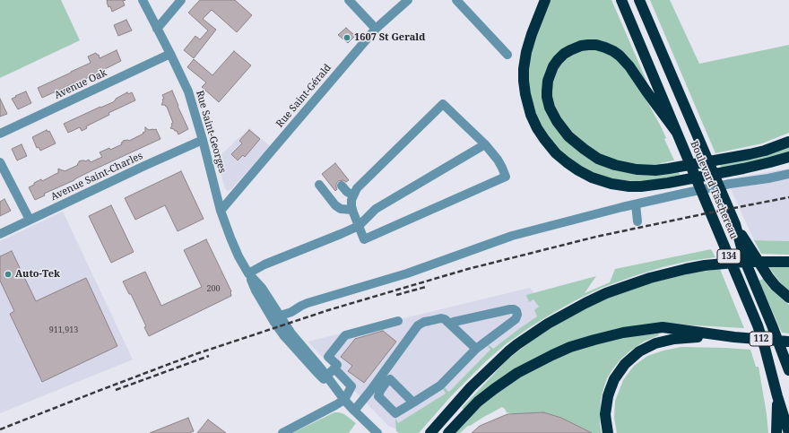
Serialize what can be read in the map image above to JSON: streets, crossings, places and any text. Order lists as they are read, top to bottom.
{
  "streets": {
    "highway": ["Boulevard Taschereau", "134", "112"],
    "street": [
      "Avenue Oak",
      "Rue Saint-Gérald",
      "Rue Saint-Georges",
      "Avenue Saint-Charles"
    ]
  },
  "crossings": [
    ["Avenue Oak", "Rue Saint-Georges"],
    ["Rue Saint-Gérald", "Rue Saint-Georges"],
    ["Rue Saint-Georges", "Avenue Saint-Charles"]
  ],
  "places": ["1607 St Gerald", "Auto-Tek"],
  "house_numbers": ["200", "911,913"]
}
